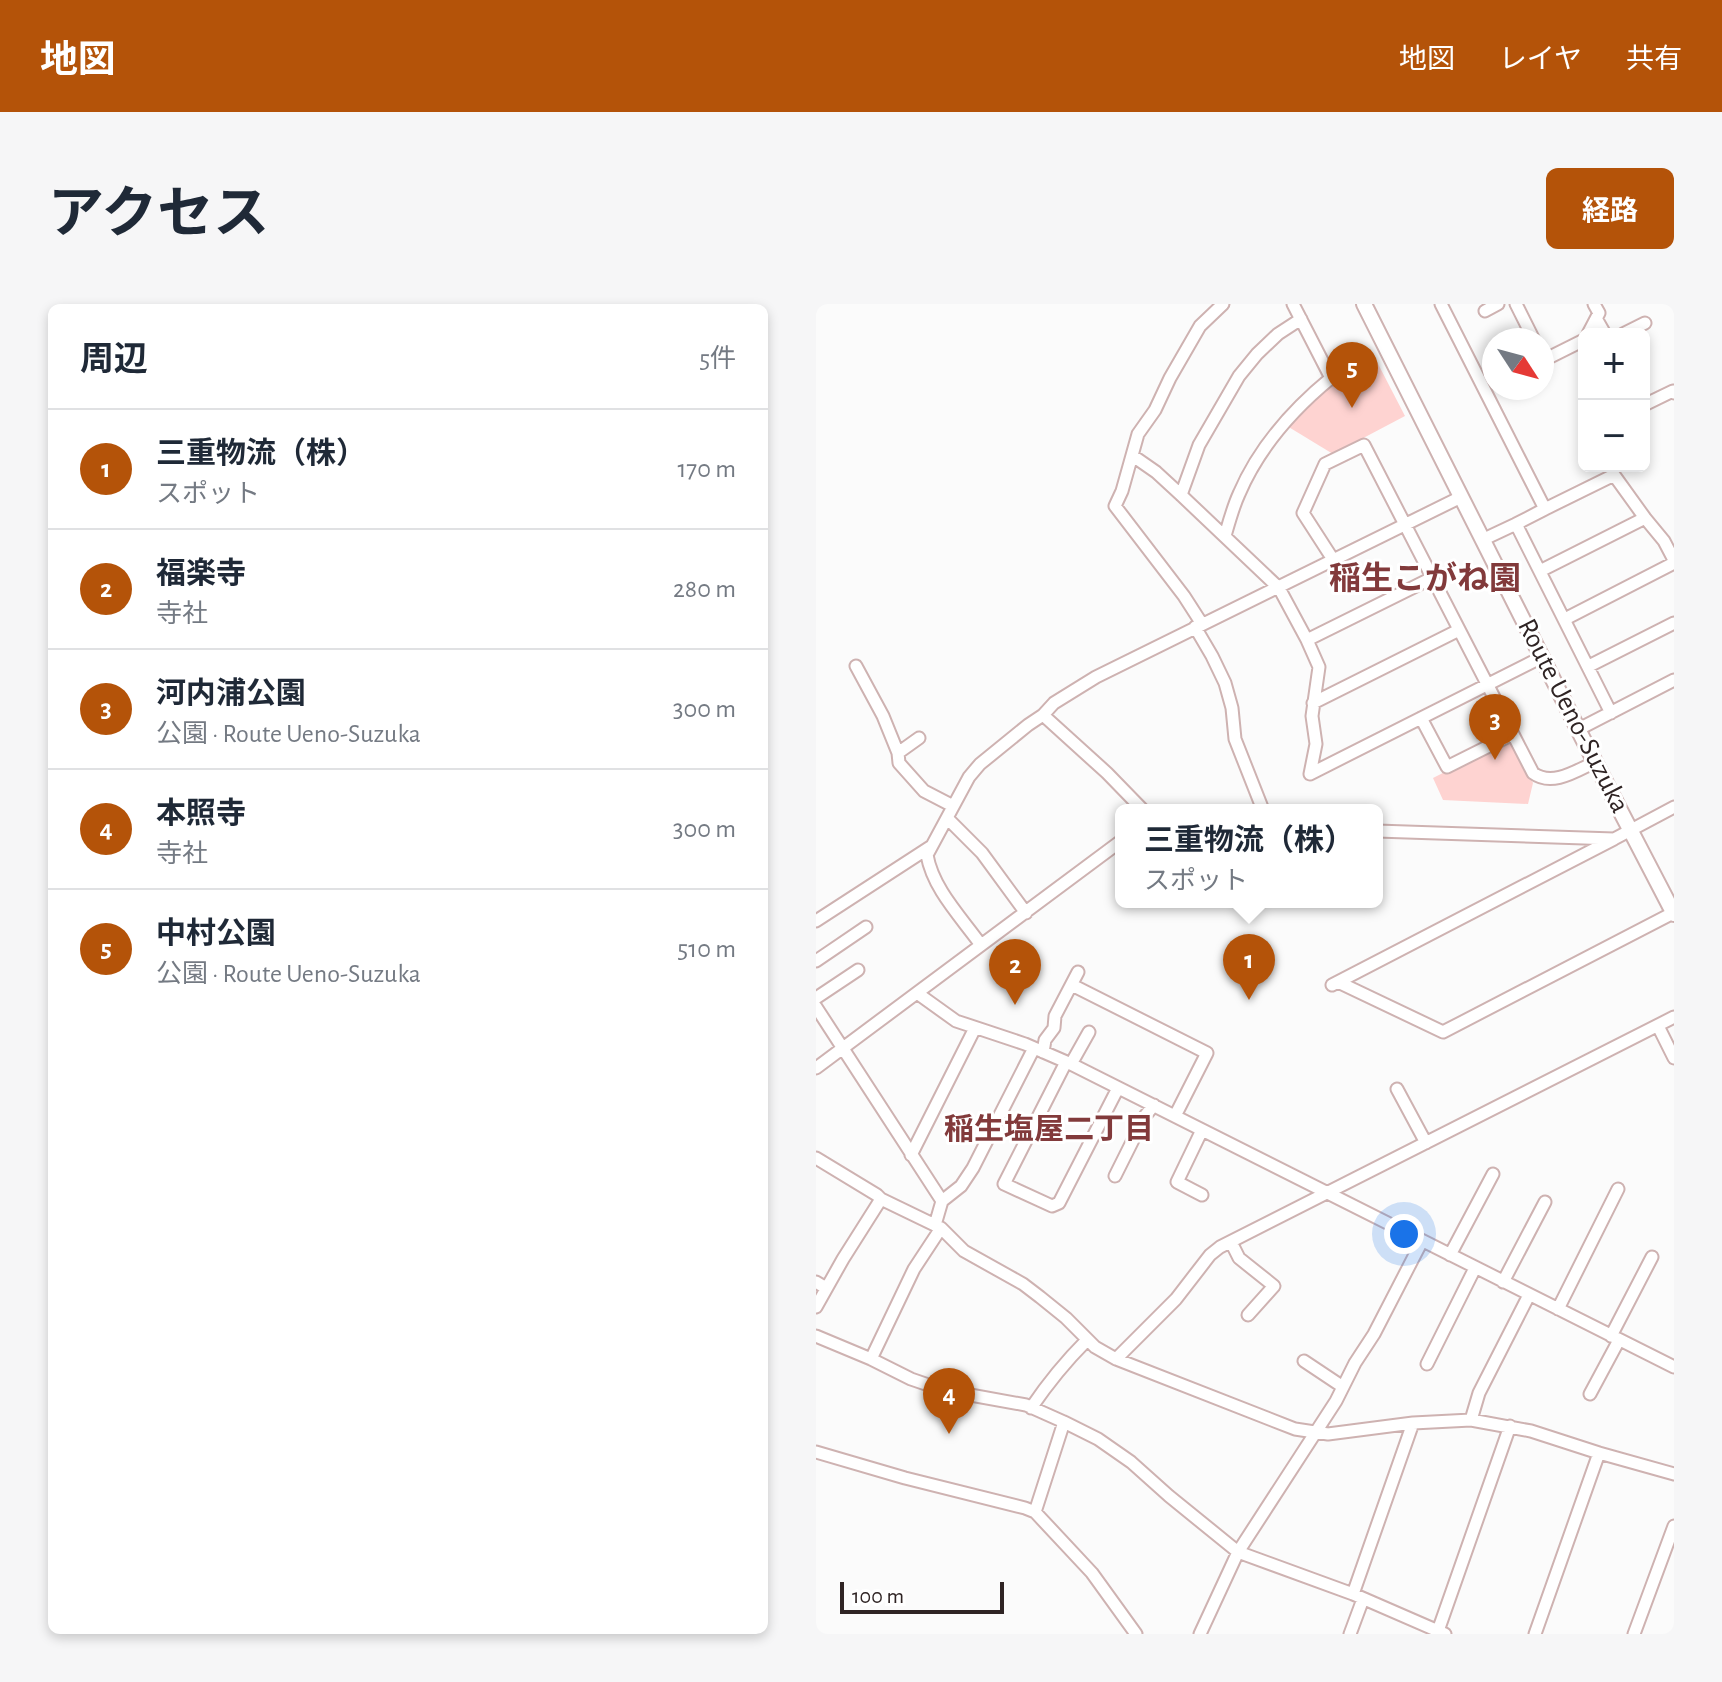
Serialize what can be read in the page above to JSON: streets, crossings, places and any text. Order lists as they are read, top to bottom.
{
  "streets": {
    "main road": ["Route Ueno-Suzuka"]
  },
  "districts": ["稲生こがね園", "稲生塩屋二丁目"],
  "scale_bar": "100 m",
  "north": "bottom right",
  "page": {
    "header": "地図",
    "nav": ["地図", "レイヤ", "共有"],
    "title": "アクセス",
    "buttons": "経路",
    "heading": ["周辺", "5件"],
    "map_buttons": ["+", "−"],
    "pins": [
      "5",
      "3",
      "1",
      "2",
      "4"
    ],
    "list": [
      {
        "mark": "1",
        "name": "三重物流（株）",
        "note": "スポット",
        "value": "170 m"
      },
      {
        "mark": "2",
        "name": "福楽寺",
        "note": "寺社",
        "value": "280 m"
      },
      {
        "mark": "3",
        "name": "河内浦公園",
        "note": "公園 · Route Ueno-Suzuka",
        "value": "300 m"
      },
      {
        "mark": "4",
        "name": "本照寺",
        "note": "寺社",
        "value": "300 m"
      },
      {
        "mark": "5",
        "name": "中村公園",
        "note": "公園 · Route Ueno-Suzuka",
        "value": "510 m"
      }
    ],
    "popup": ["三重物流（株）", "スポット"],
    "scale": "100 m"
  }
}
